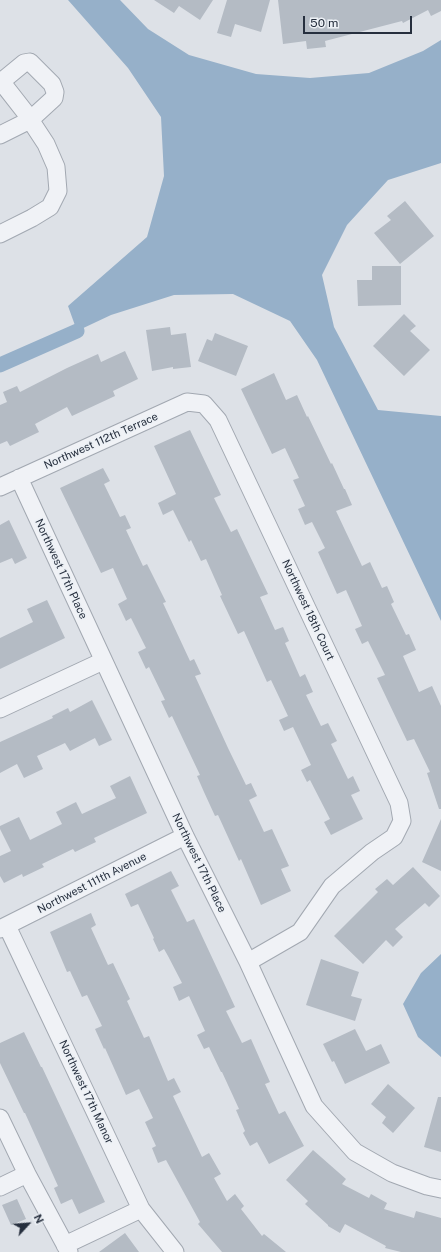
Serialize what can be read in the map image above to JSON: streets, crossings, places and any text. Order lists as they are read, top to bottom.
{
  "streets": {
    "street": [
      "Northwest 112th Terrace",
      "Northwest 17th Place",
      "Northwest 18th Court",
      "Northwest 111th Avenue",
      "Northwest 17th Manor"
    ]
  },
  "crossings": [
    ["Northwest 112th Terrace", "Northwest 17th Place"],
    ["Northwest 112th Terrace", "Northwest 18th Court"],
    ["Northwest 17th Place", "Northwest 18th Court"],
    ["Northwest 17th Place", "Northwest 111th Avenue"],
    ["Northwest 111th Avenue", "Northwest 17th Manor"]
  ],
  "scale_bar": "50 m",
  "north": "top right"
}
